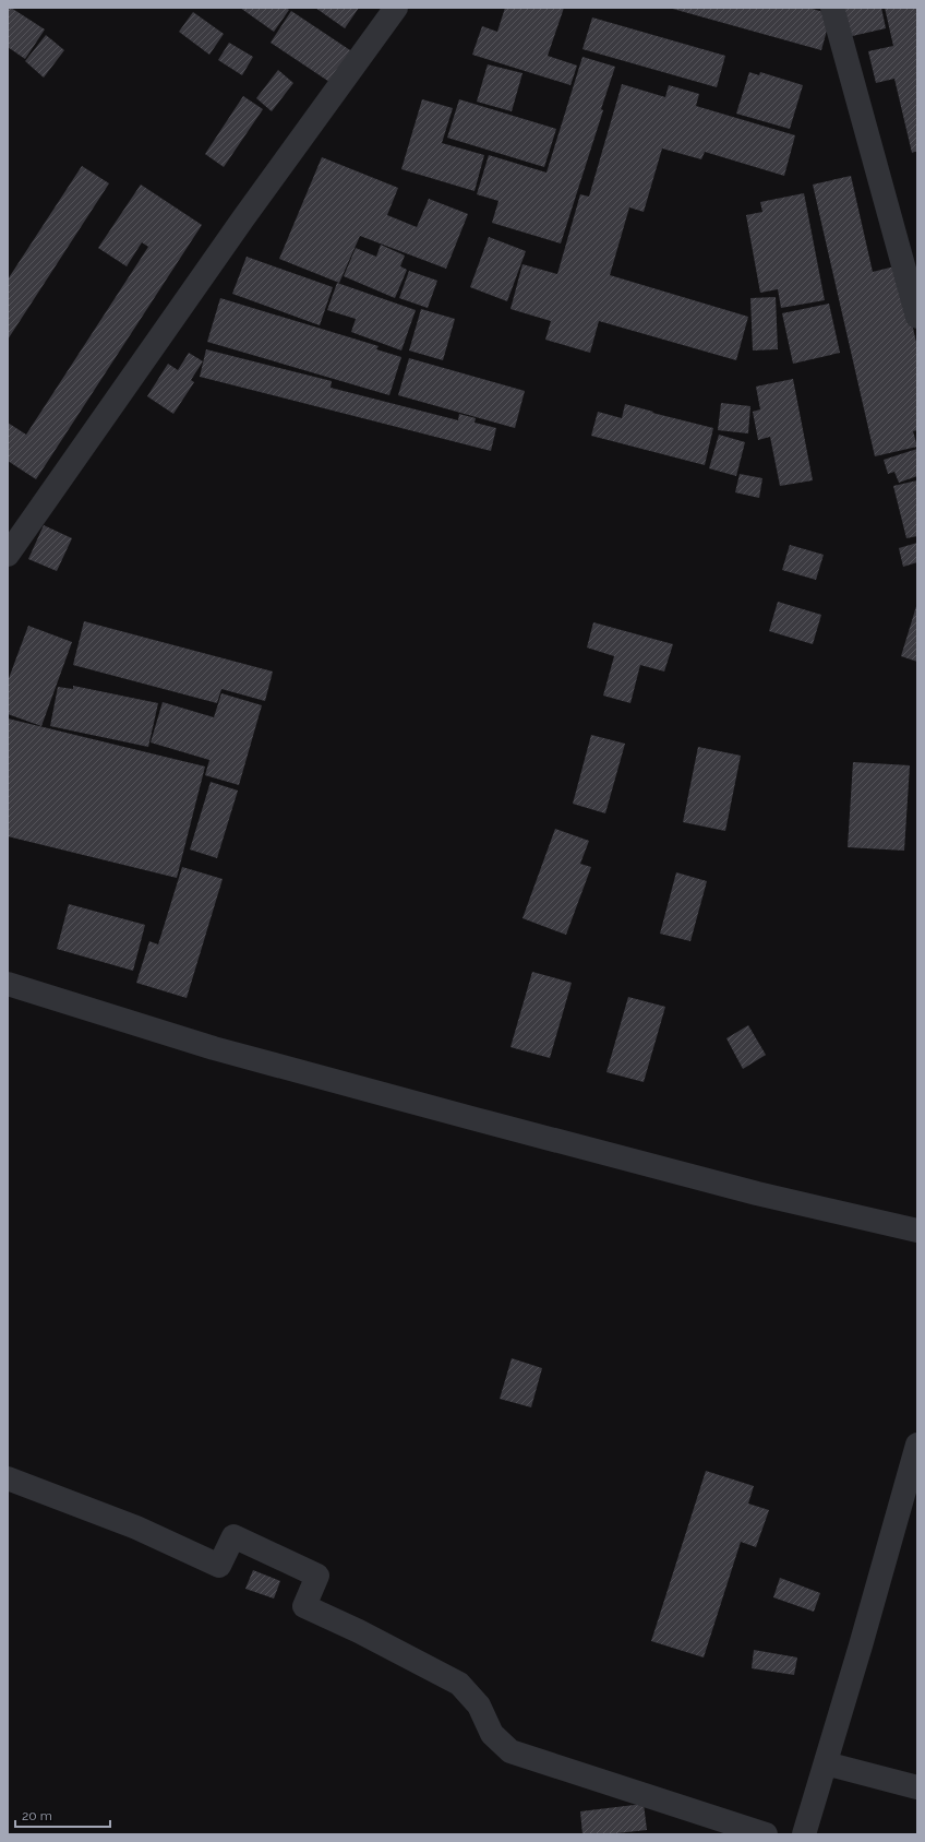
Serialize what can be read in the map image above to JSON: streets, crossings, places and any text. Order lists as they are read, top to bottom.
{
  "scale_bar": "20 m"
}
